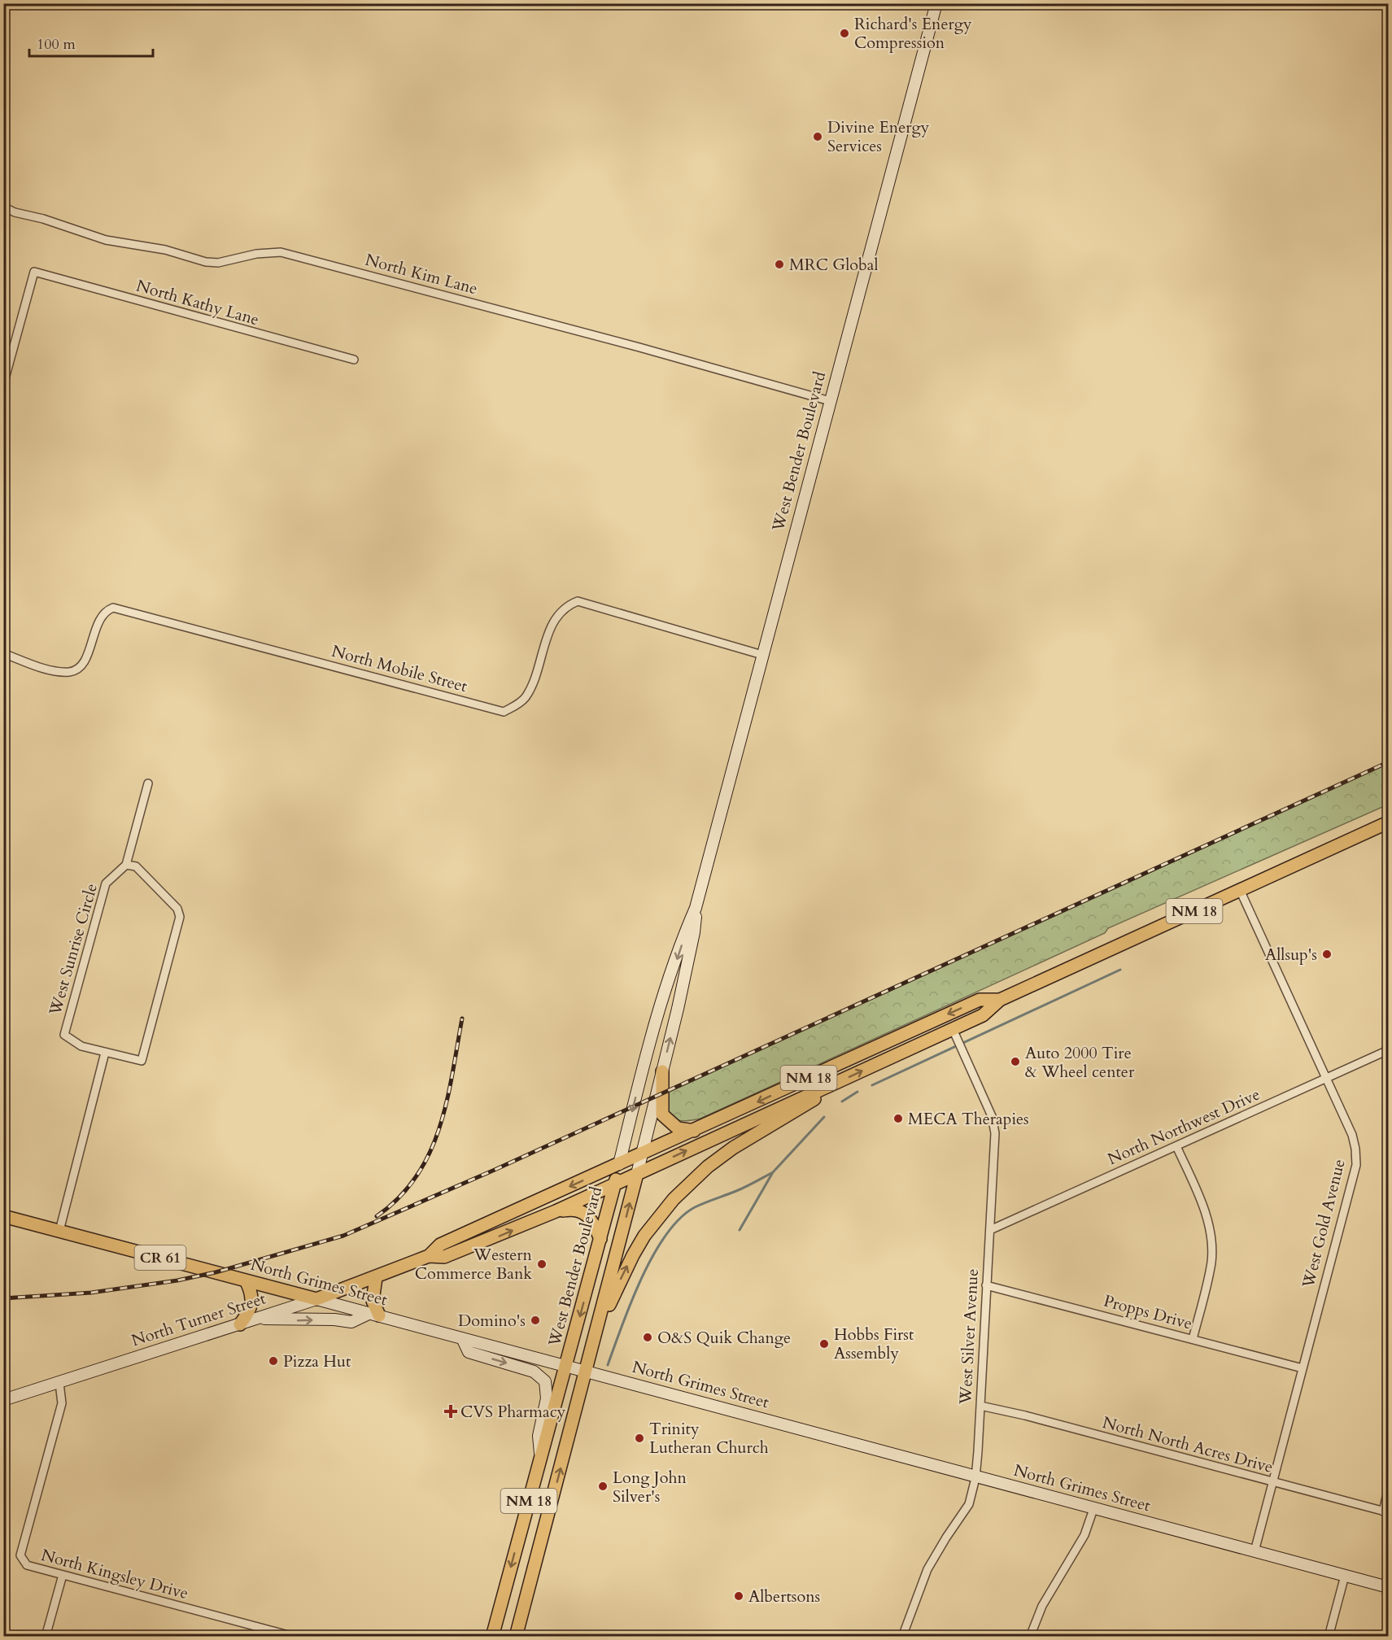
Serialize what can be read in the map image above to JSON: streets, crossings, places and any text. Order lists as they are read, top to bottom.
{
  "streets": {
    "main road": [
      "West Bender Boulevard",
      "NM 18",
      "CR 61",
      "North Grimes Street",
      "North Turner Street"
    ],
    "street": [
      "North Kim Lane",
      "North Kathy Lane",
      "North Mobile Street",
      "West Sunrise Circle",
      "North Northwest Drive",
      "West Gold Avenue",
      "Propps Drive",
      "West Silver Avenue",
      "North North Acres Drive",
      "North Kingsley Drive"
    ]
  },
  "crossings": [
    ["North Kim Lane", "West Bender Boulevard"],
    ["West Bender Boulevard", "North Mobile Street"],
    ["West Bender Boulevard", "NM 18"],
    ["West Bender Boulevard", "North Grimes Street"],
    ["West Bender Boulevard", "North Turner Street"],
    ["NM 18", "West Gold Avenue"],
    ["NM 18", "North Turner Street"],
    ["NM 18", "West Silver Avenue"],
    ["North Northwest Drive", "West Gold Avenue"],
    ["North Northwest Drive", "West Silver Avenue"],
    ["West Gold Avenue", "North Grimes Street"],
    ["West Gold Avenue", "Propps Drive"],
    ["West Gold Avenue", "North North Acres Drive"],
    ["North Grimes Street", "North Turner Street"],
    ["North Grimes Street", "West Silver Avenue"],
    ["Propps Drive", "West Silver Avenue"],
    ["North Turner Street", "North Kingsley Drive"],
    ["West Silver Avenue", "North North Acres Drive"]
  ],
  "places": {
    "other": [
      "Richard's Energy Compression",
      "Divine Energy Services",
      "MRC Global",
      "Allsup's",
      "Auto 2000 Tire & Wheel center",
      "MECA Therapies",
      "Western Commerce Bank",
      "Domino's",
      "O&S Quik Change",
      "Hobbs First Assembly",
      "Pizza Hut",
      "Trinity Lutheran Church",
      "Long John Silver's",
      "Albertsons"
    ],
    "health": ["CVS Pharmacy"]
  },
  "scale_bar": "100 m"
}
